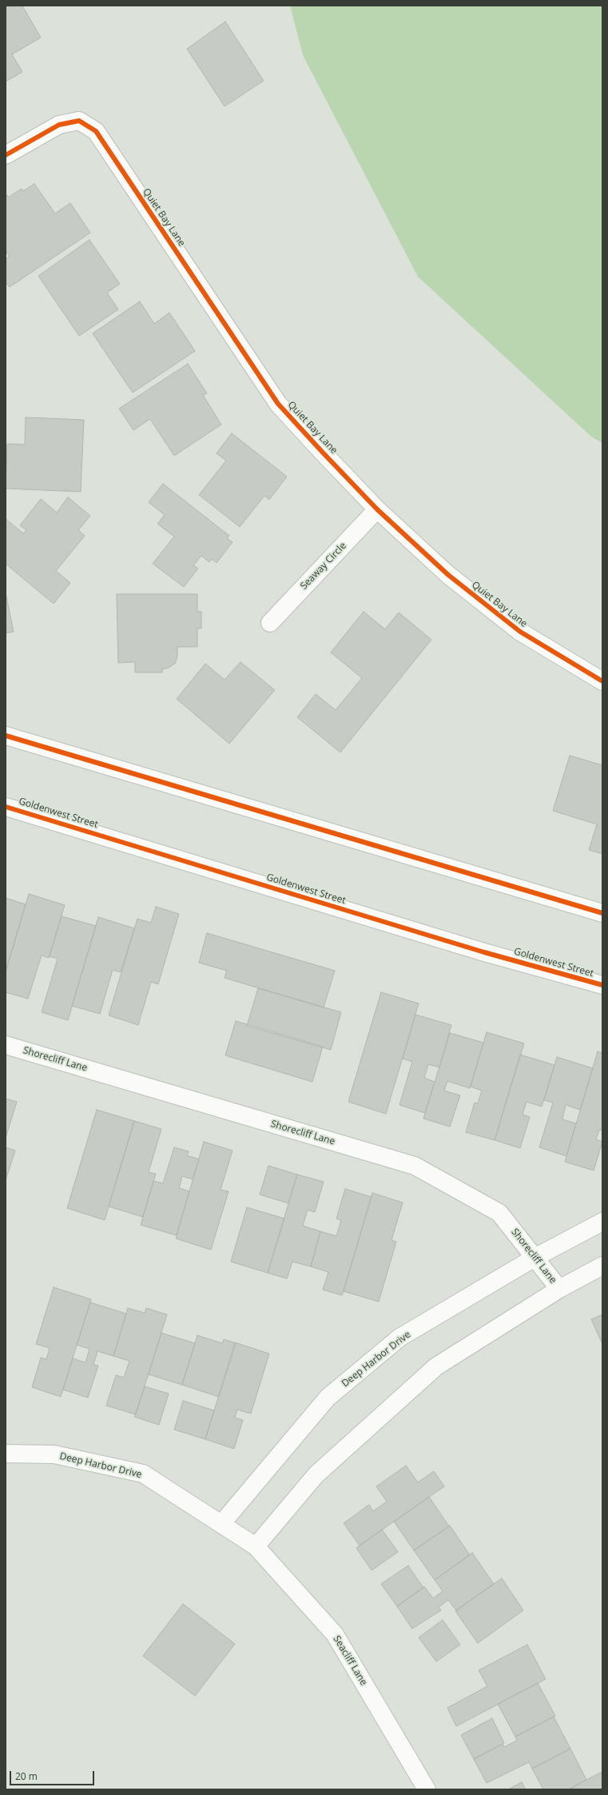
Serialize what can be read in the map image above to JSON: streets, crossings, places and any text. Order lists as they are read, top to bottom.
{
  "streets": {
    "street": [
      "Quiet Bay Lane",
      "Seaway Circle",
      "Goldenwest Street",
      "Shorecliff Lane",
      "Deep Harbor Drive",
      "Seacliff Lane"
    ]
  },
  "crossings": [
    ["Quiet Bay Lane", "Seaway Circle"],
    ["Shorecliff Lane", "Deep Harbor Drive"],
    ["Deep Harbor Drive", "Seacliff Lane"]
  ],
  "scale_bar": "20 m"
}
